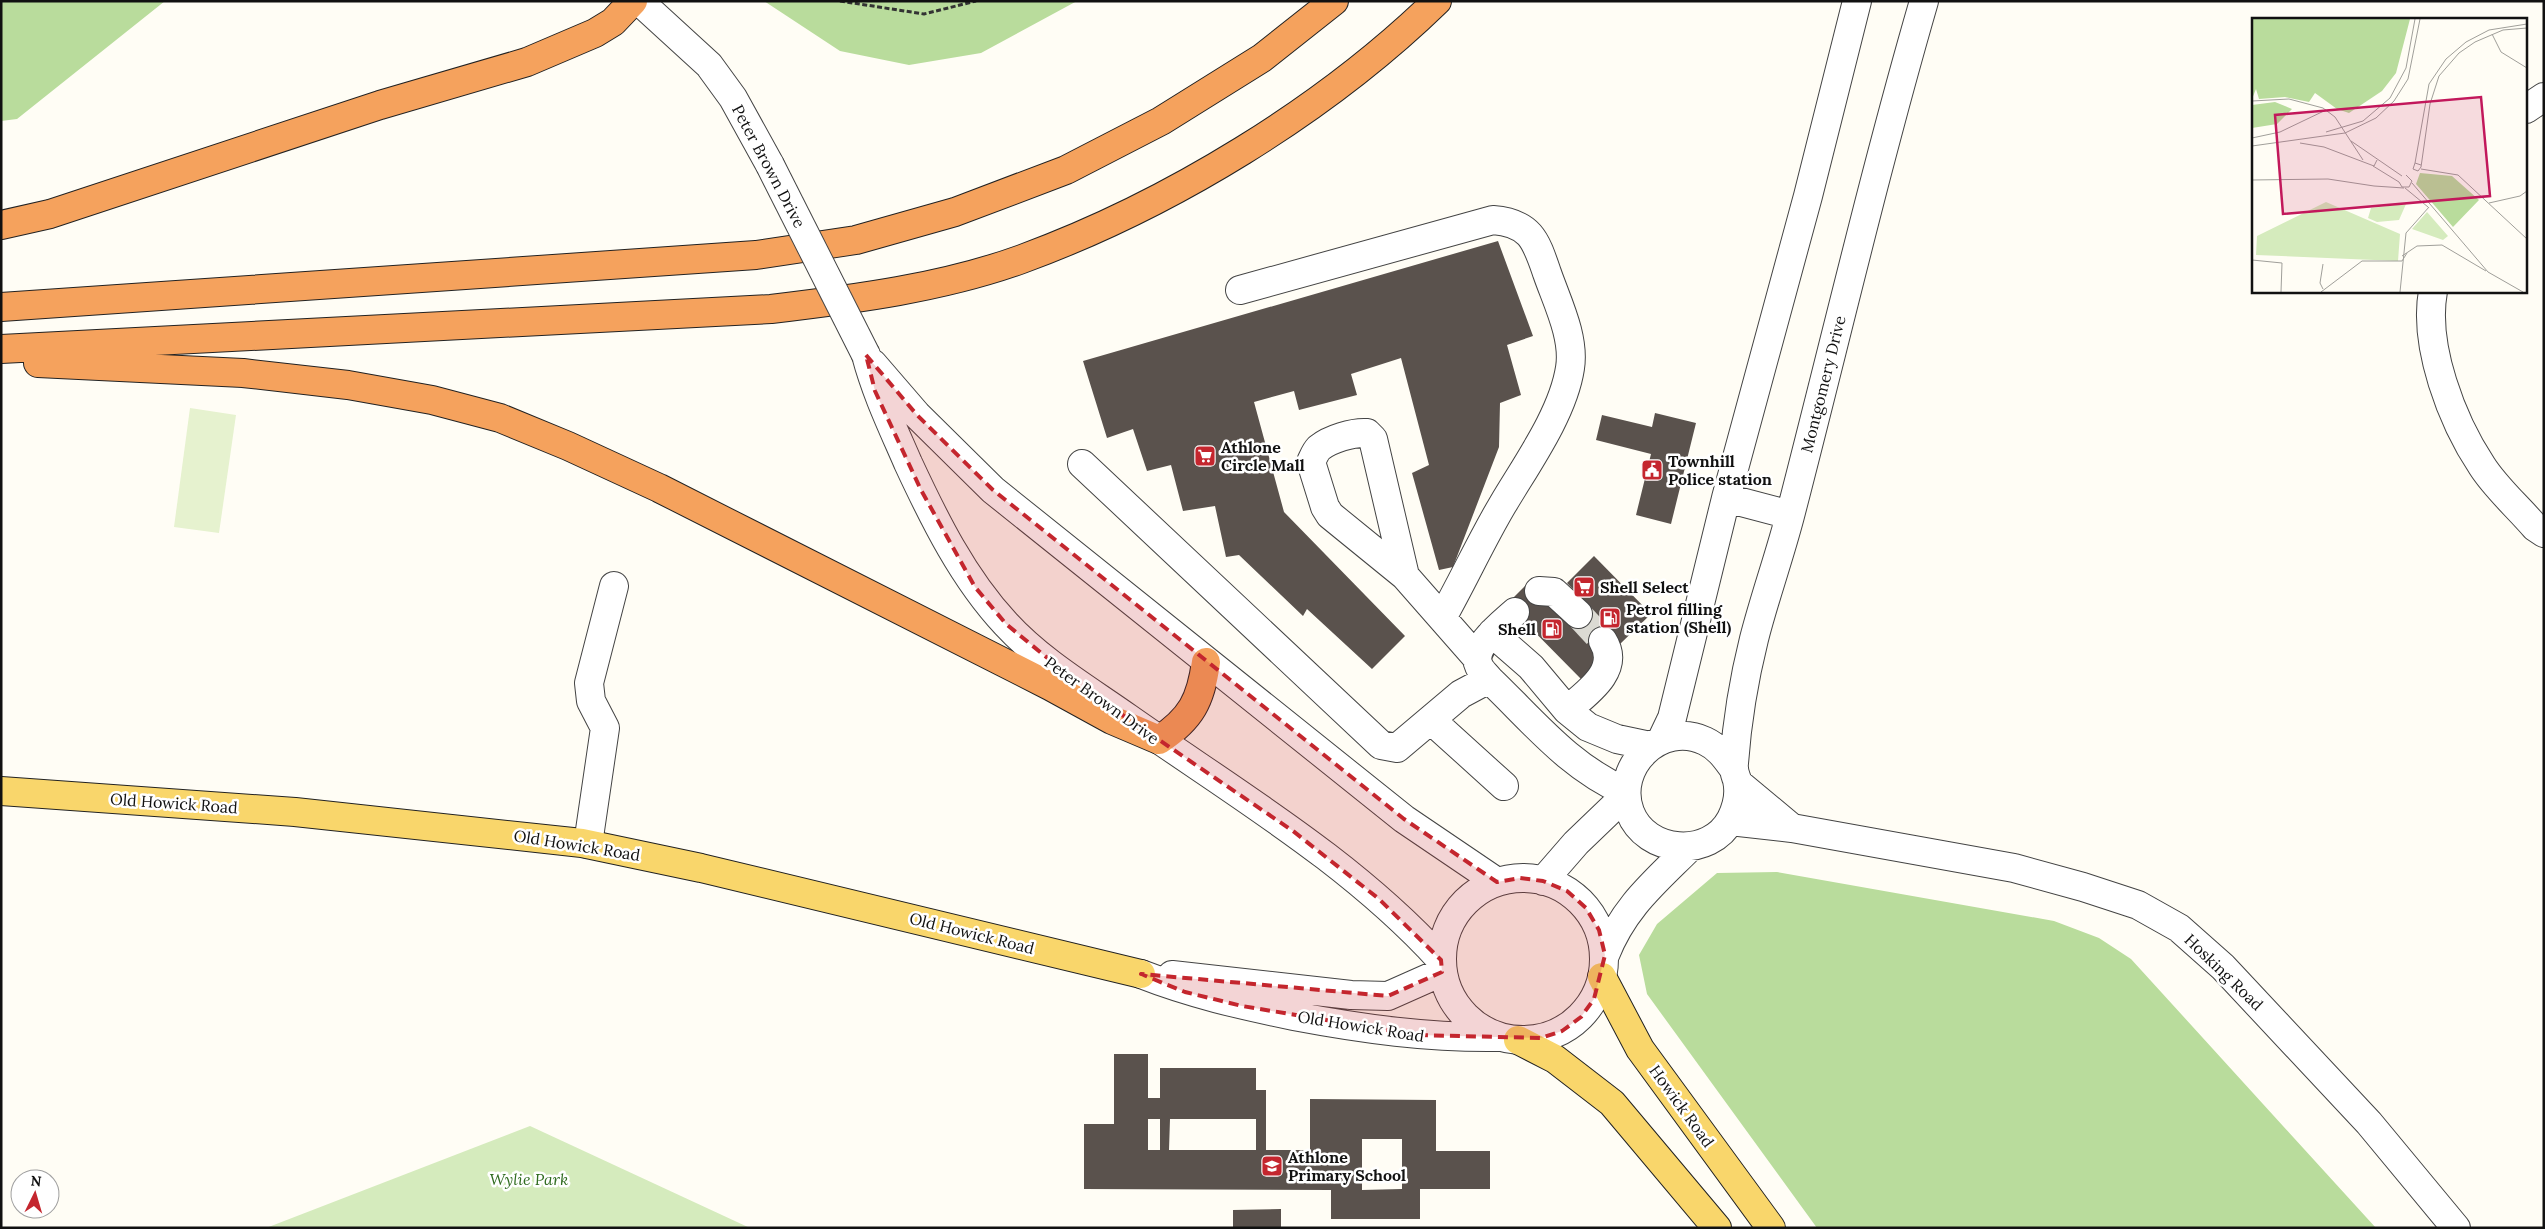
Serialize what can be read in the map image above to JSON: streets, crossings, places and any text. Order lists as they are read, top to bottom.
{
  "streets": {
    "main road": ["Old Howick Road", "Howick Road"],
    "street": ["Peter Brown Drive", "Montgomery Drive", "Hosking Road"]
  },
  "crossings": [
    ["Peter Brown Drive", "Old Howick Road"],
    ["Peter Brown Drive", "Howick Road"],
    ["Montgomery Drive", "Hosking Road"],
    ["Old Howick Road", "Howick Road"]
  ],
  "parks": ["Wylie Park"],
  "places": {
    "supermarket": ["Athlone Circle Mall", "Shell Select"],
    "public building": ["Townhill Police station"],
    "fuel station": ["Petrol filling station (Shell)", "Shell"],
    "school or university": ["Athlone Primary School"]
  },
  "north": "top"
}
